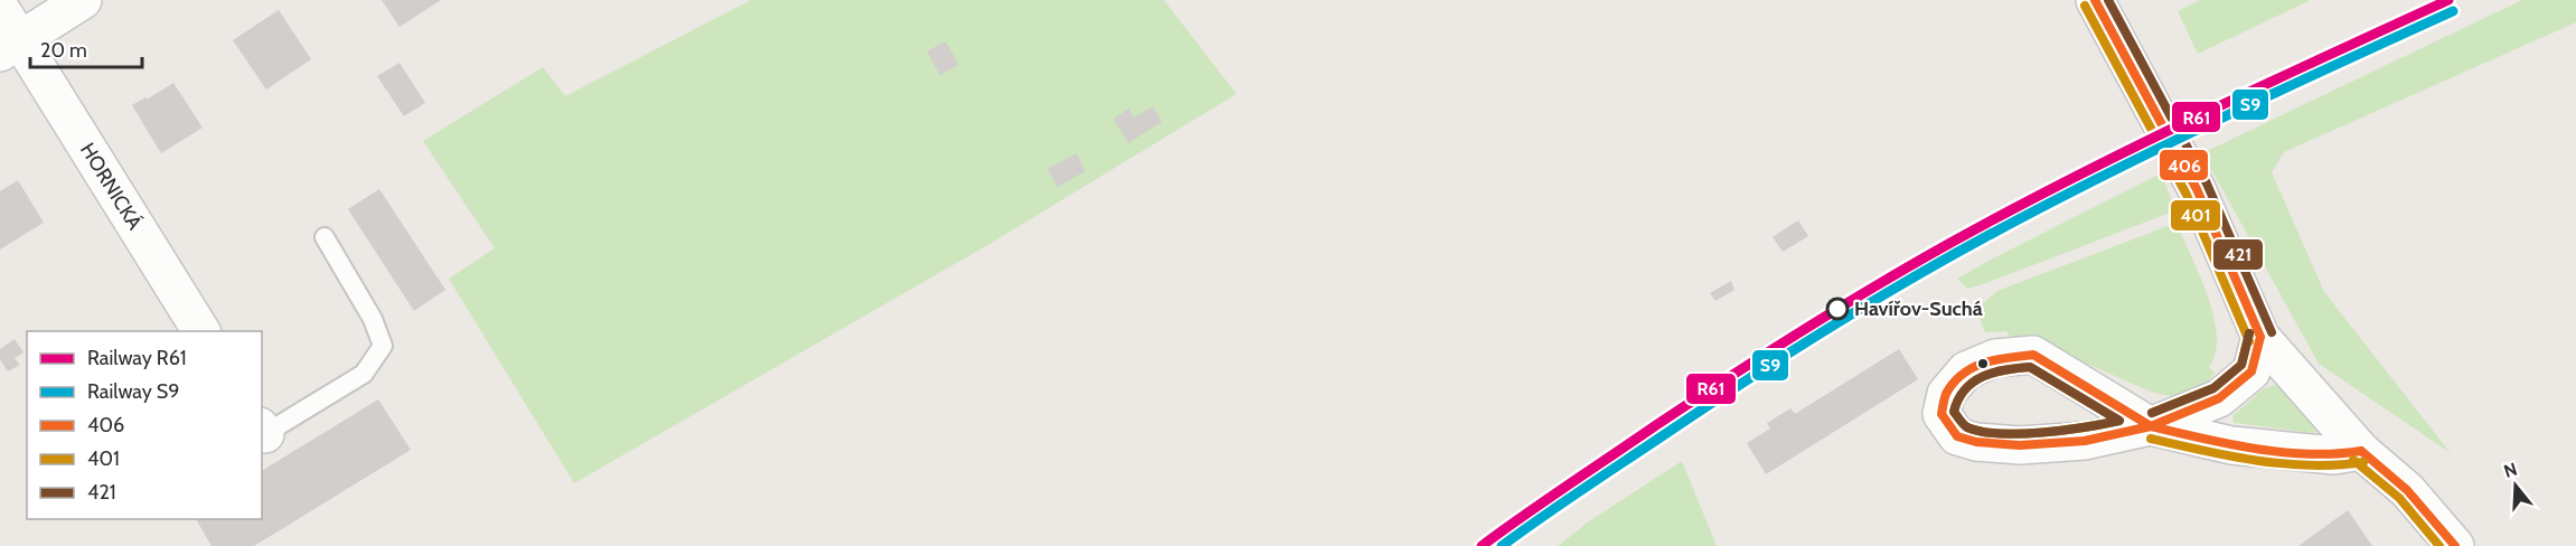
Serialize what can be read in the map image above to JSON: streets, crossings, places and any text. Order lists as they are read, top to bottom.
{
  "streets": {
    "street": ["HORNICKÁ"]
  },
  "places": ["Havířov-Suchá"],
  "lines": [
    "rail line R61",
    "transit line 406",
    "transit line 421",
    "transit line 401",
    "rail line S9"
  ],
  "legend": [
    "Railway R61",
    "Railway S9",
    "406",
    "401",
    "421"
  ],
  "scale_bar": "20 m",
  "north": "top"
}
